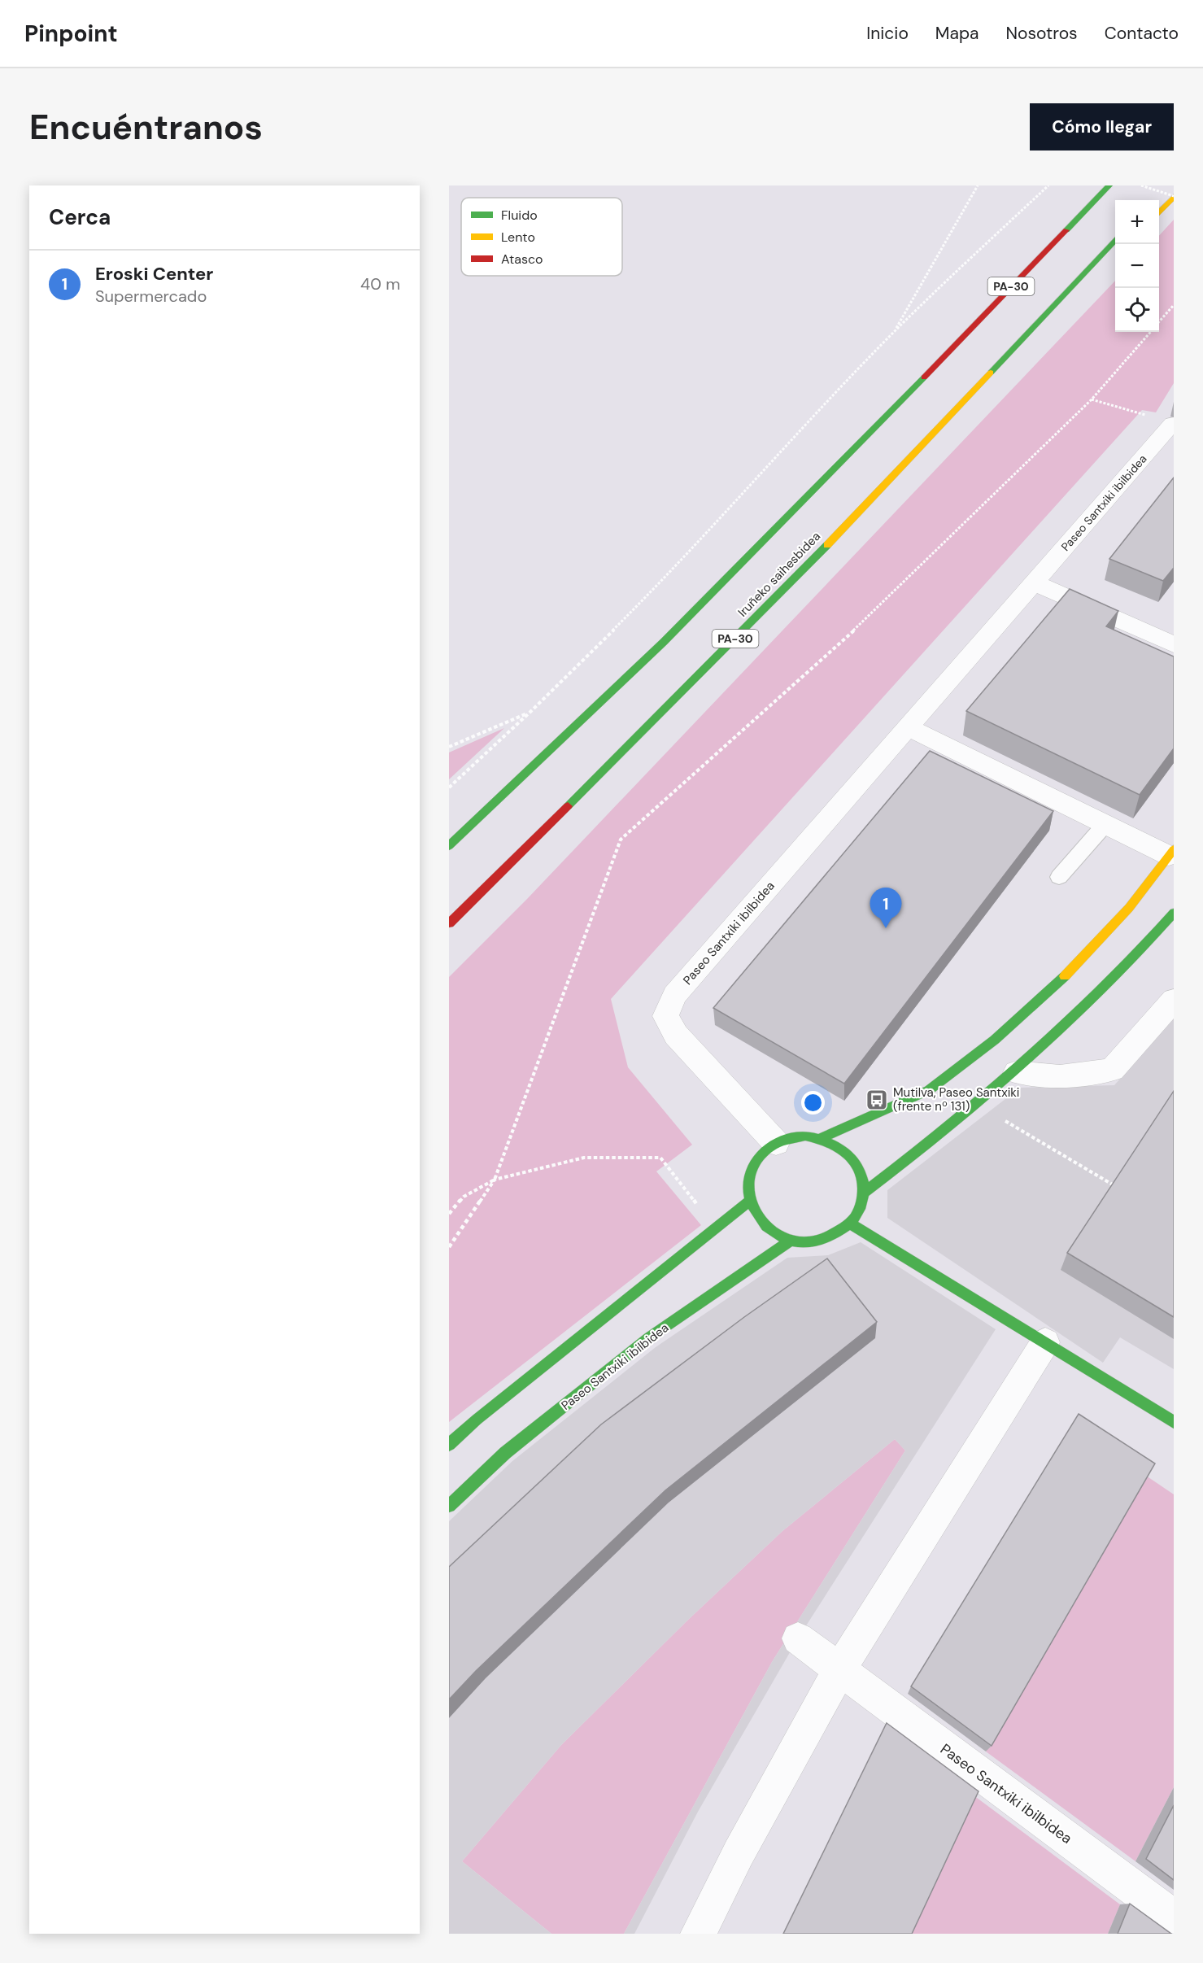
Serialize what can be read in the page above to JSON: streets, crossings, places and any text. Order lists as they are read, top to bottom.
{
  "streets": {
    "main road": ["PA-30", "Paseo Santxiki ibilbidea", "Iruñeko saihesbidea"]
  },
  "places": {
    "bus stop": ["Mutilva, Paseo Santxiki (frente nº 131)"]
  },
  "legend": ["Fluido", "Lento", "Atasco"],
  "page": {
    "header": "Pinpoint",
    "nav": [
      "Inicio",
      "Mapa",
      "Nosotros",
      "Contacto"
    ],
    "buttons": "Cómo llegar",
    "title": "Encuéntranos",
    "heading": "Cerca",
    "map_buttons": ["+", "−"],
    "list": [
      {
        "mark": "1",
        "name": "Eroski Center",
        "note": "Supermercado",
        "value": "40 m"
      }
    ],
    "pins": "1"
  }
}
